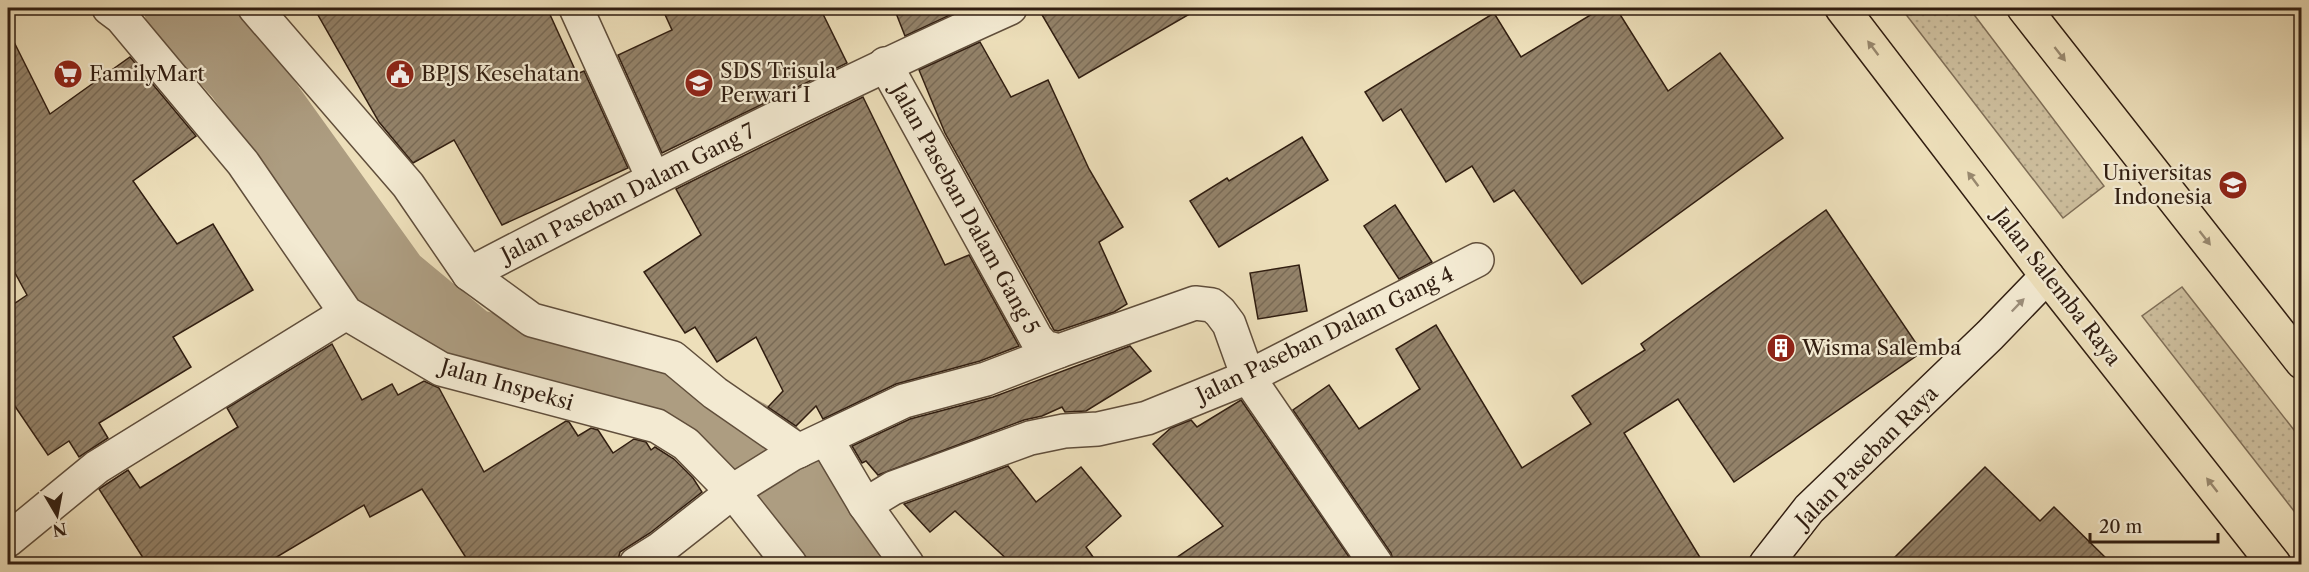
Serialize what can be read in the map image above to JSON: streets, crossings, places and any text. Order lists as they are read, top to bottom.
{
  "streets": {
    "main road": ["Jalan Salemba Raya"],
    "street": [
      "Jalan Paseban Dalam Gang 7",
      "Jalan Paseban Dalam Gang 5",
      "Jalan Paseban Dalam Gang 4",
      "Jalan Inspeksi",
      "Jalan Paseban Raya"
    ]
  },
  "crossings": [
    ["Jalan Paseban Dalam Gang 7", "Jalan Paseban Dalam Gang 5"],
    ["Jalan Paseban Dalam Gang 5", "Jalan Paseban Dalam Gang 4"],
    ["Jalan Salemba Raya", "Jalan Paseban Raya"]
  ],
  "one_way": ["Jalan Paseban Raya"],
  "places": {
    "supermarket": ["FamilyMart"],
    "public building": ["BPJS Kesehatan"],
    "school or university": ["SDS Trisula Perwari I", "Universitas Indonesia"],
    "building": ["Wisma Salemba"]
  },
  "scale_bar": "20 m",
  "north": "bottom"
}
